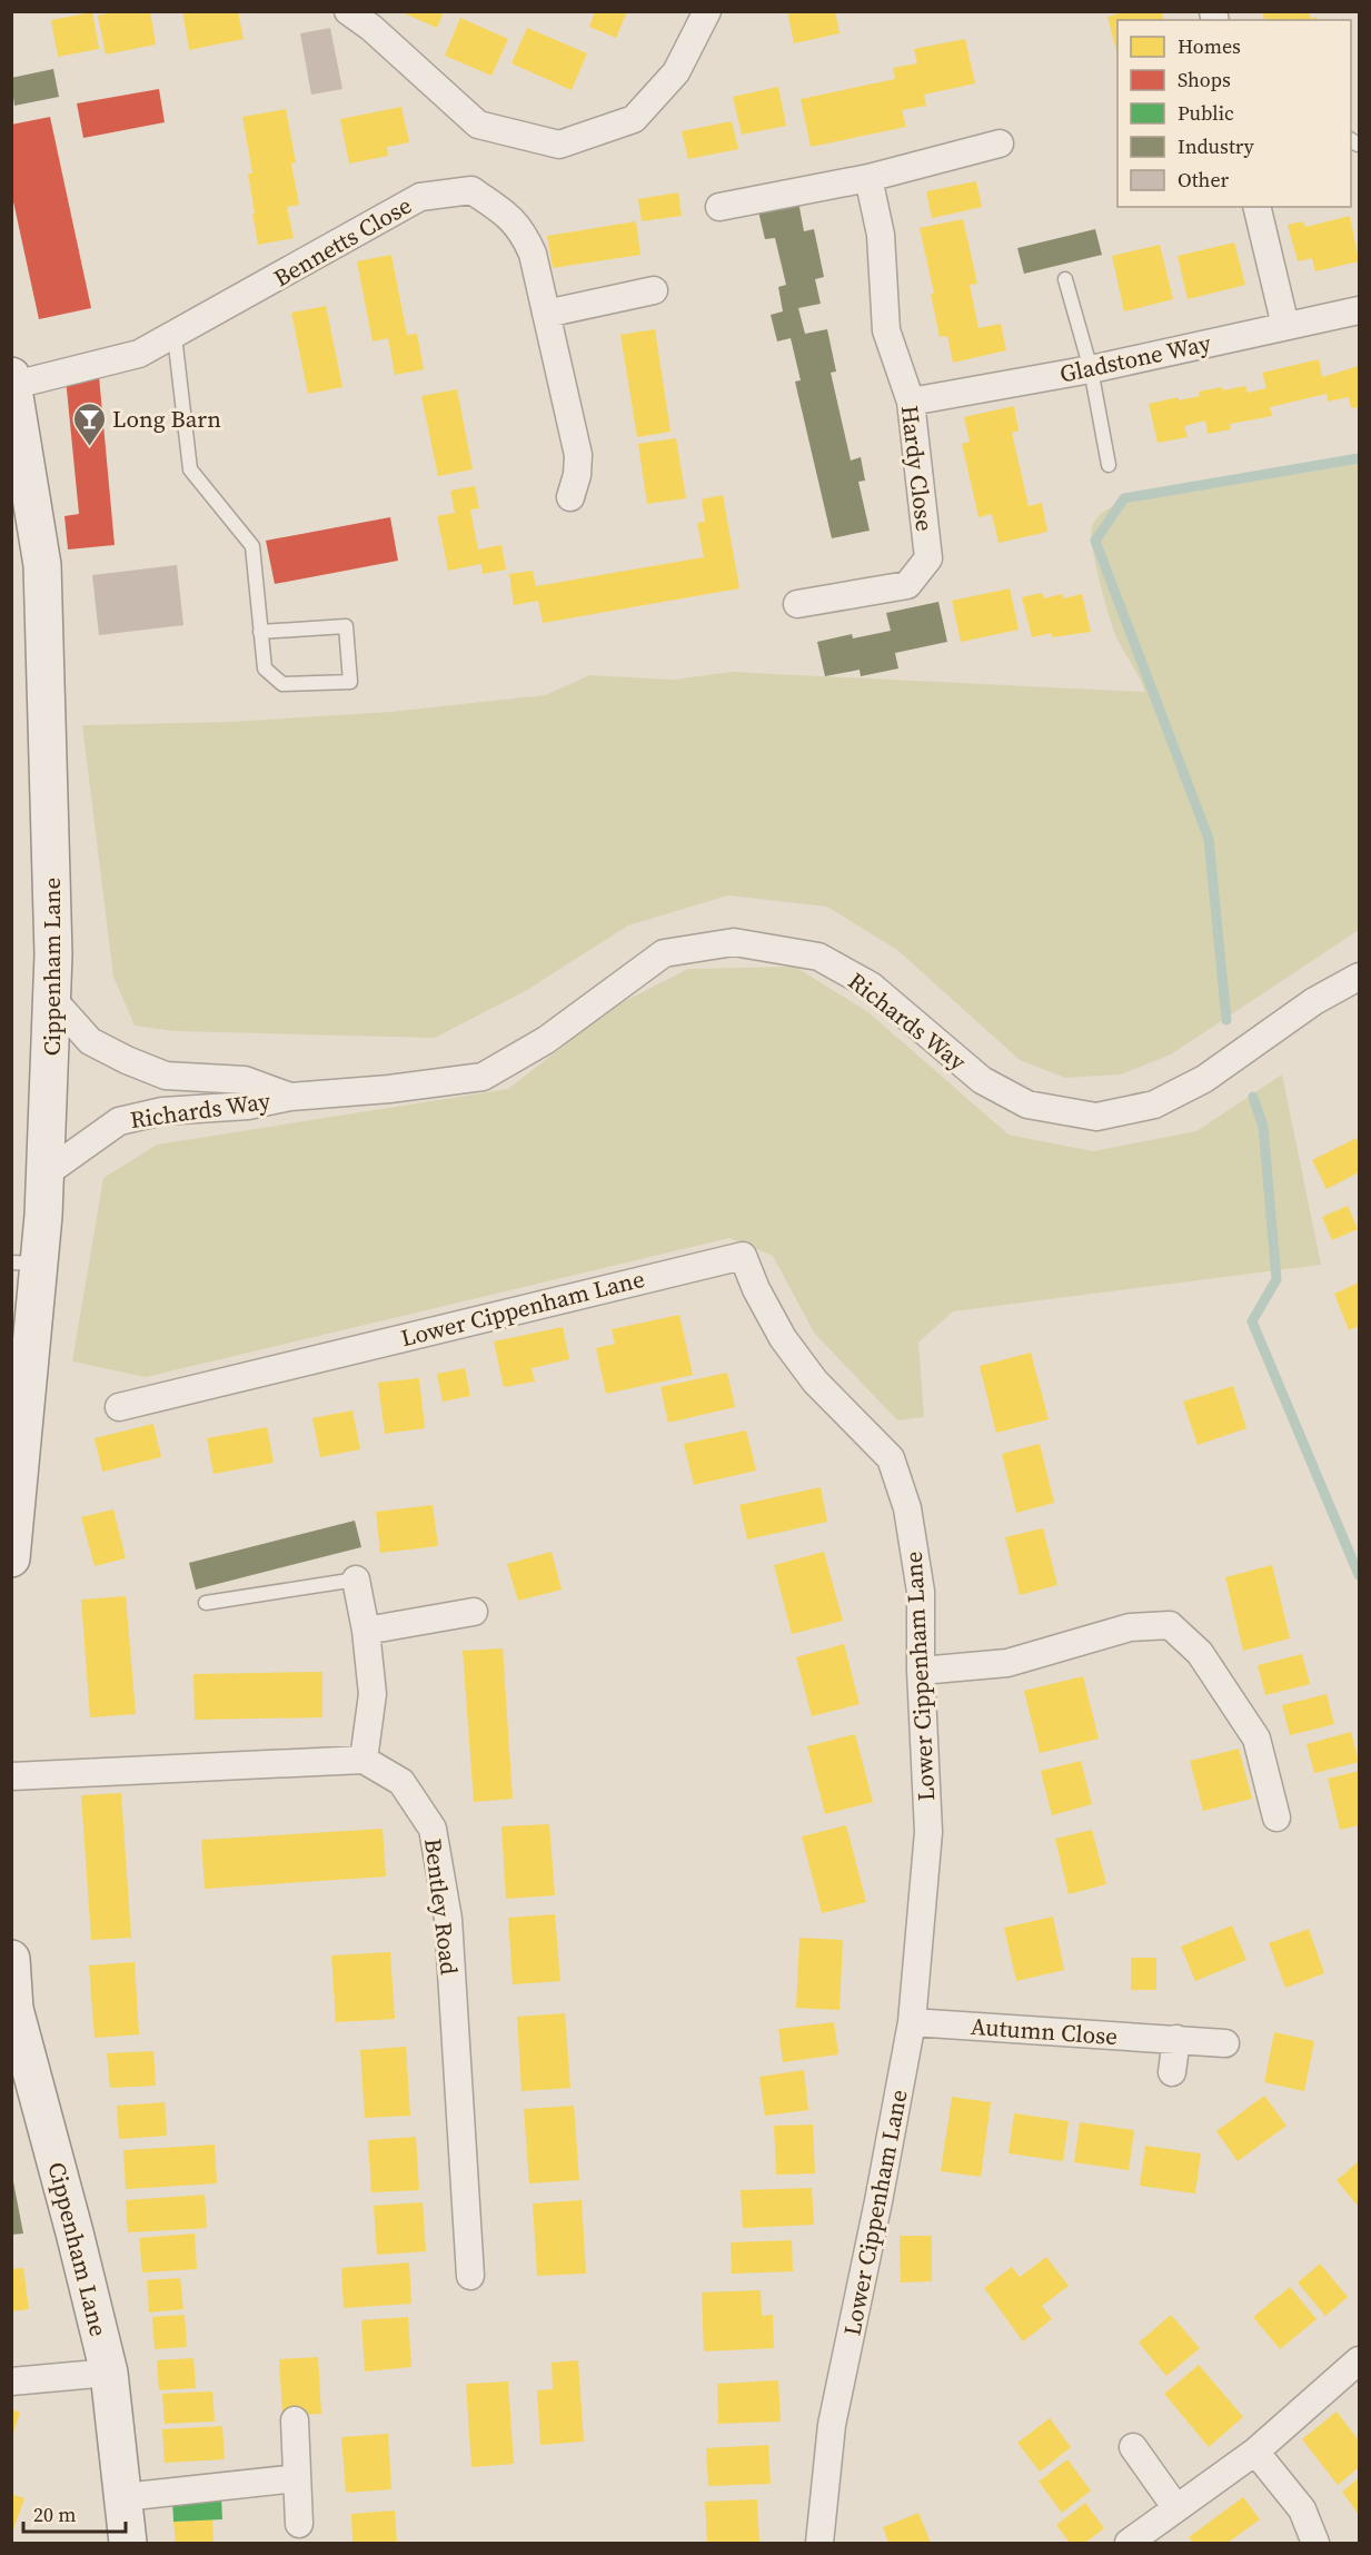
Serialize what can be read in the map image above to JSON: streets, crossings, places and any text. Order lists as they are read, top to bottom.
{
  "streets": {
    "street": [
      "Bennetts Close",
      "Gladstone Way",
      "Hardy Close",
      "Cippenham Lane",
      "Richards Way",
      "Lower Cippenham Lane",
      "Bentley Road",
      "Autumn Close"
    ]
  },
  "crossings": [
    ["Bennetts Close", "Cippenham Lane"],
    ["Gladstone Way", "Hardy Close"],
    ["Cippenham Lane", "Richards Way"],
    ["Lower Cippenham Lane", "Autumn Close"]
  ],
  "places": {
    "bar": ["Long Barn"]
  },
  "legend": [
    "Homes",
    "Shops",
    "Public",
    "Industry",
    "Other"
  ],
  "scale_bar": "20 m"
}
